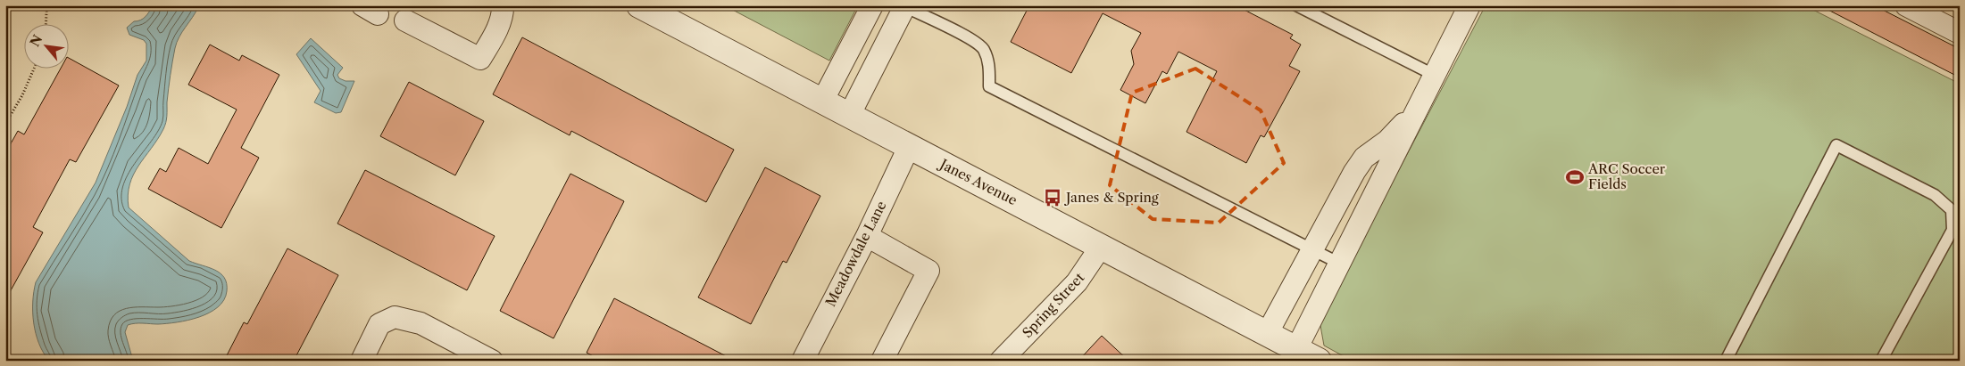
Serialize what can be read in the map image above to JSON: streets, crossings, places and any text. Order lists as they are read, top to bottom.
{
  "streets": {
    "street": ["Janes Avenue", "Meadowdale Lane", "Spring Street"]
  },
  "crossings": [
    ["Janes Avenue", "Meadowdale Lane"],
    ["Janes Avenue", "Spring Street"]
  ],
  "places": {
    "sports": ["ARC Soccer Fields"],
    "bus stop": ["Janes & Spring"]
  },
  "north": "top left"
}
